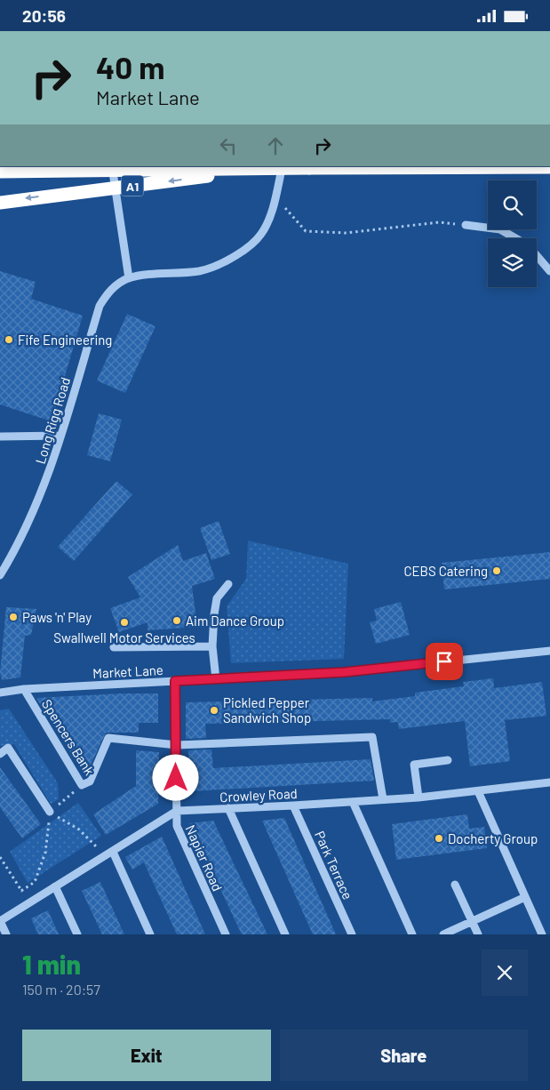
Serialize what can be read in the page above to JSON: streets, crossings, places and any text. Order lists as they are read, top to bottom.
{
  "streets": {
    "highway": ["A1"],
    "street": [
      "Long Rigg Road",
      "Market Lane",
      "Spencers Bank",
      "Crowley Road",
      "Napier Road",
      "Park Terrace"
    ]
  },
  "crossings": [
    ["Market Lane", "Spencers Bank"],
    ["Market Lane", "Napier Road"],
    ["Spencers Bank", "Napier Road"],
    ["Crowley Road", "Napier Road"],
    ["Crowley Road", "Park Terrace"]
  ],
  "places": [
    "Fife Engineering",
    "CEBS Catering",
    "Paws 'n' Play",
    "Aim Dance Group",
    "Swallwell Motor Services",
    "Pickled Pepper Sandwich Shop",
    "Docherty Group"
  ],
  "page": {
    "status": "20:56",
    "turn": ["40 m", "Market Lane"],
    "heading": ["1 min", "150 m · 20:57"],
    "buttons": ["Exit", "Share"]
  }
}
